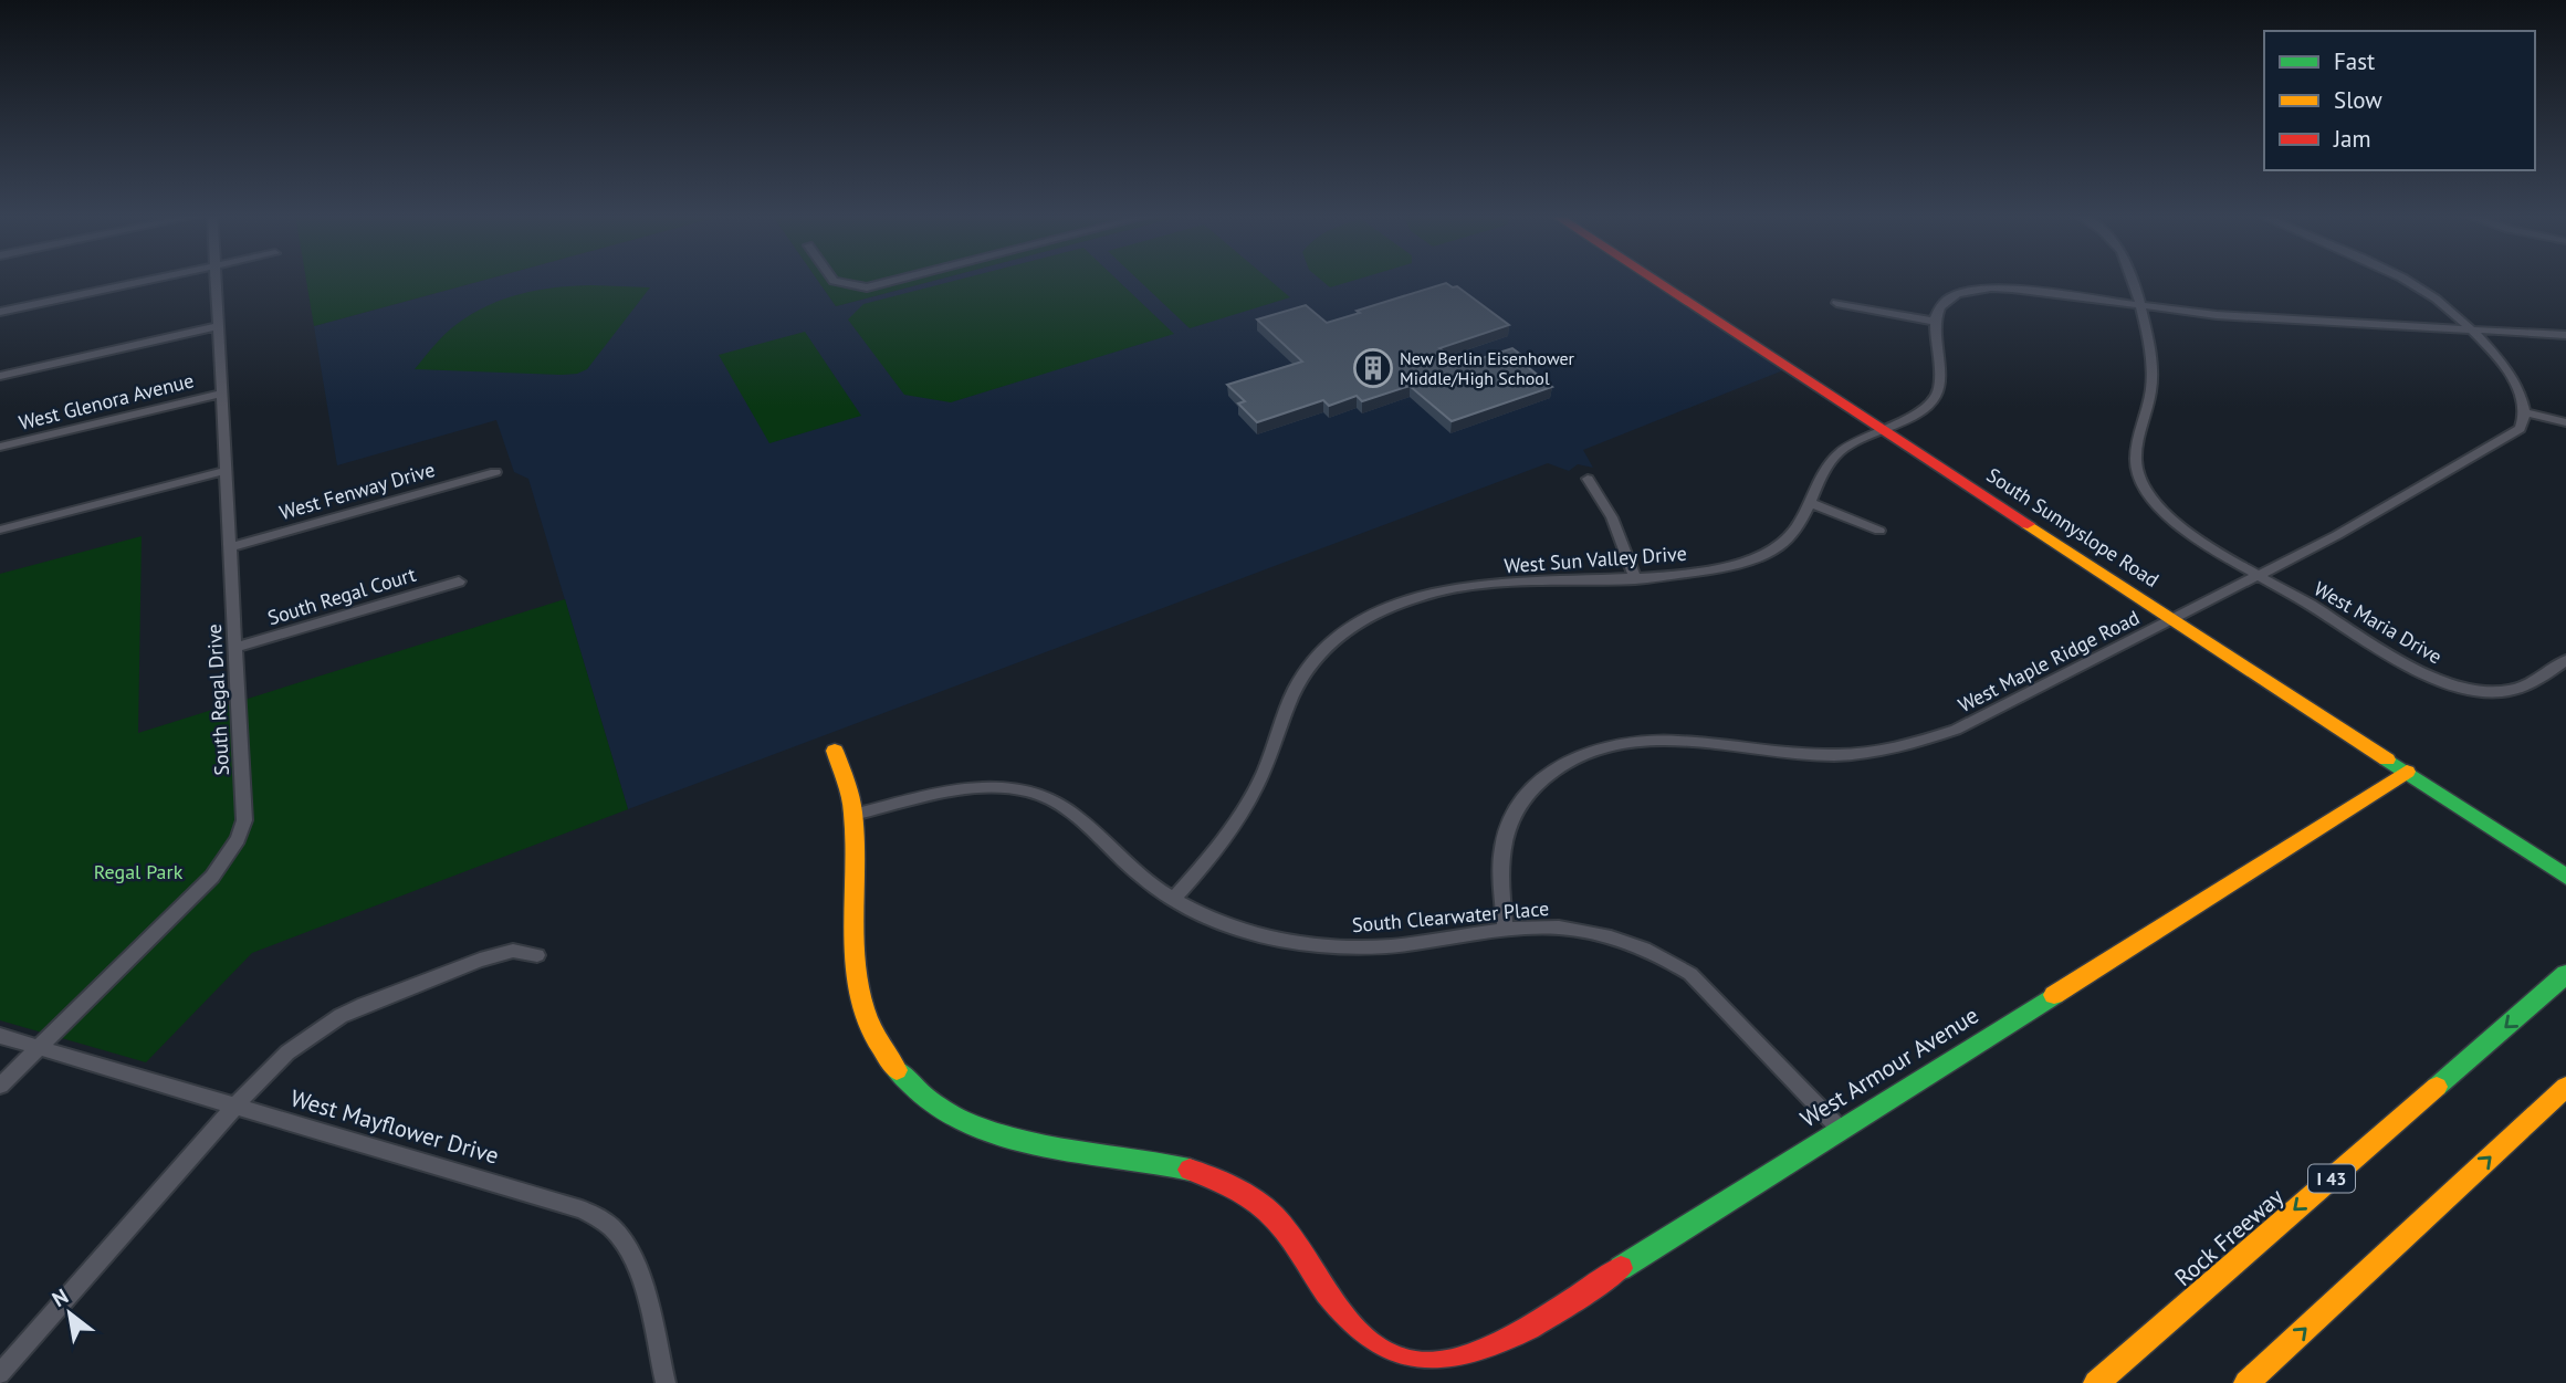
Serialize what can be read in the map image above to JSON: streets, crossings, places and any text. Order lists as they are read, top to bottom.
{
  "streets": {
    "main road": [
      "South Sunnyslope Road",
      "West Armour Avenue",
      "I 43",
      "Rock Freeway"
    ],
    "street": [
      "West Glenora Avenue",
      "West Fenway Drive",
      "West Sun Valley Drive",
      "South Regal Court",
      "West Maria Drive",
      "West Maple Ridge Road",
      "South Regal Drive",
      "South Clearwater Place",
      "West Mayflower Drive"
    ]
  },
  "crossings": [
    ["West Glenora Avenue", "South Regal Drive"],
    ["West Fenway Drive", "South Regal Drive"],
    ["South Sunnyslope Road", "West Sun Valley Drive"],
    ["South Sunnyslope Road", "West Maple Ridge Road"],
    ["South Sunnyslope Road", "West Armour Avenue"],
    ["West Sun Valley Drive", "South Clearwater Place"],
    ["South Regal Court", "South Regal Drive"],
    ["West Maria Drive", "West Maple Ridge Road"],
    ["West Maple Ridge Road", "South Clearwater Place"],
    ["South Regal Drive", "West Mayflower Drive"],
    ["South Clearwater Place", "West Armour Avenue"]
  ],
  "parks": ["Regal Park"],
  "places": {
    "building": ["New Berlin Eisenhower Middle/High School"]
  },
  "legend": ["Fast", "Slow", "Jam"],
  "north": "top left"
}
